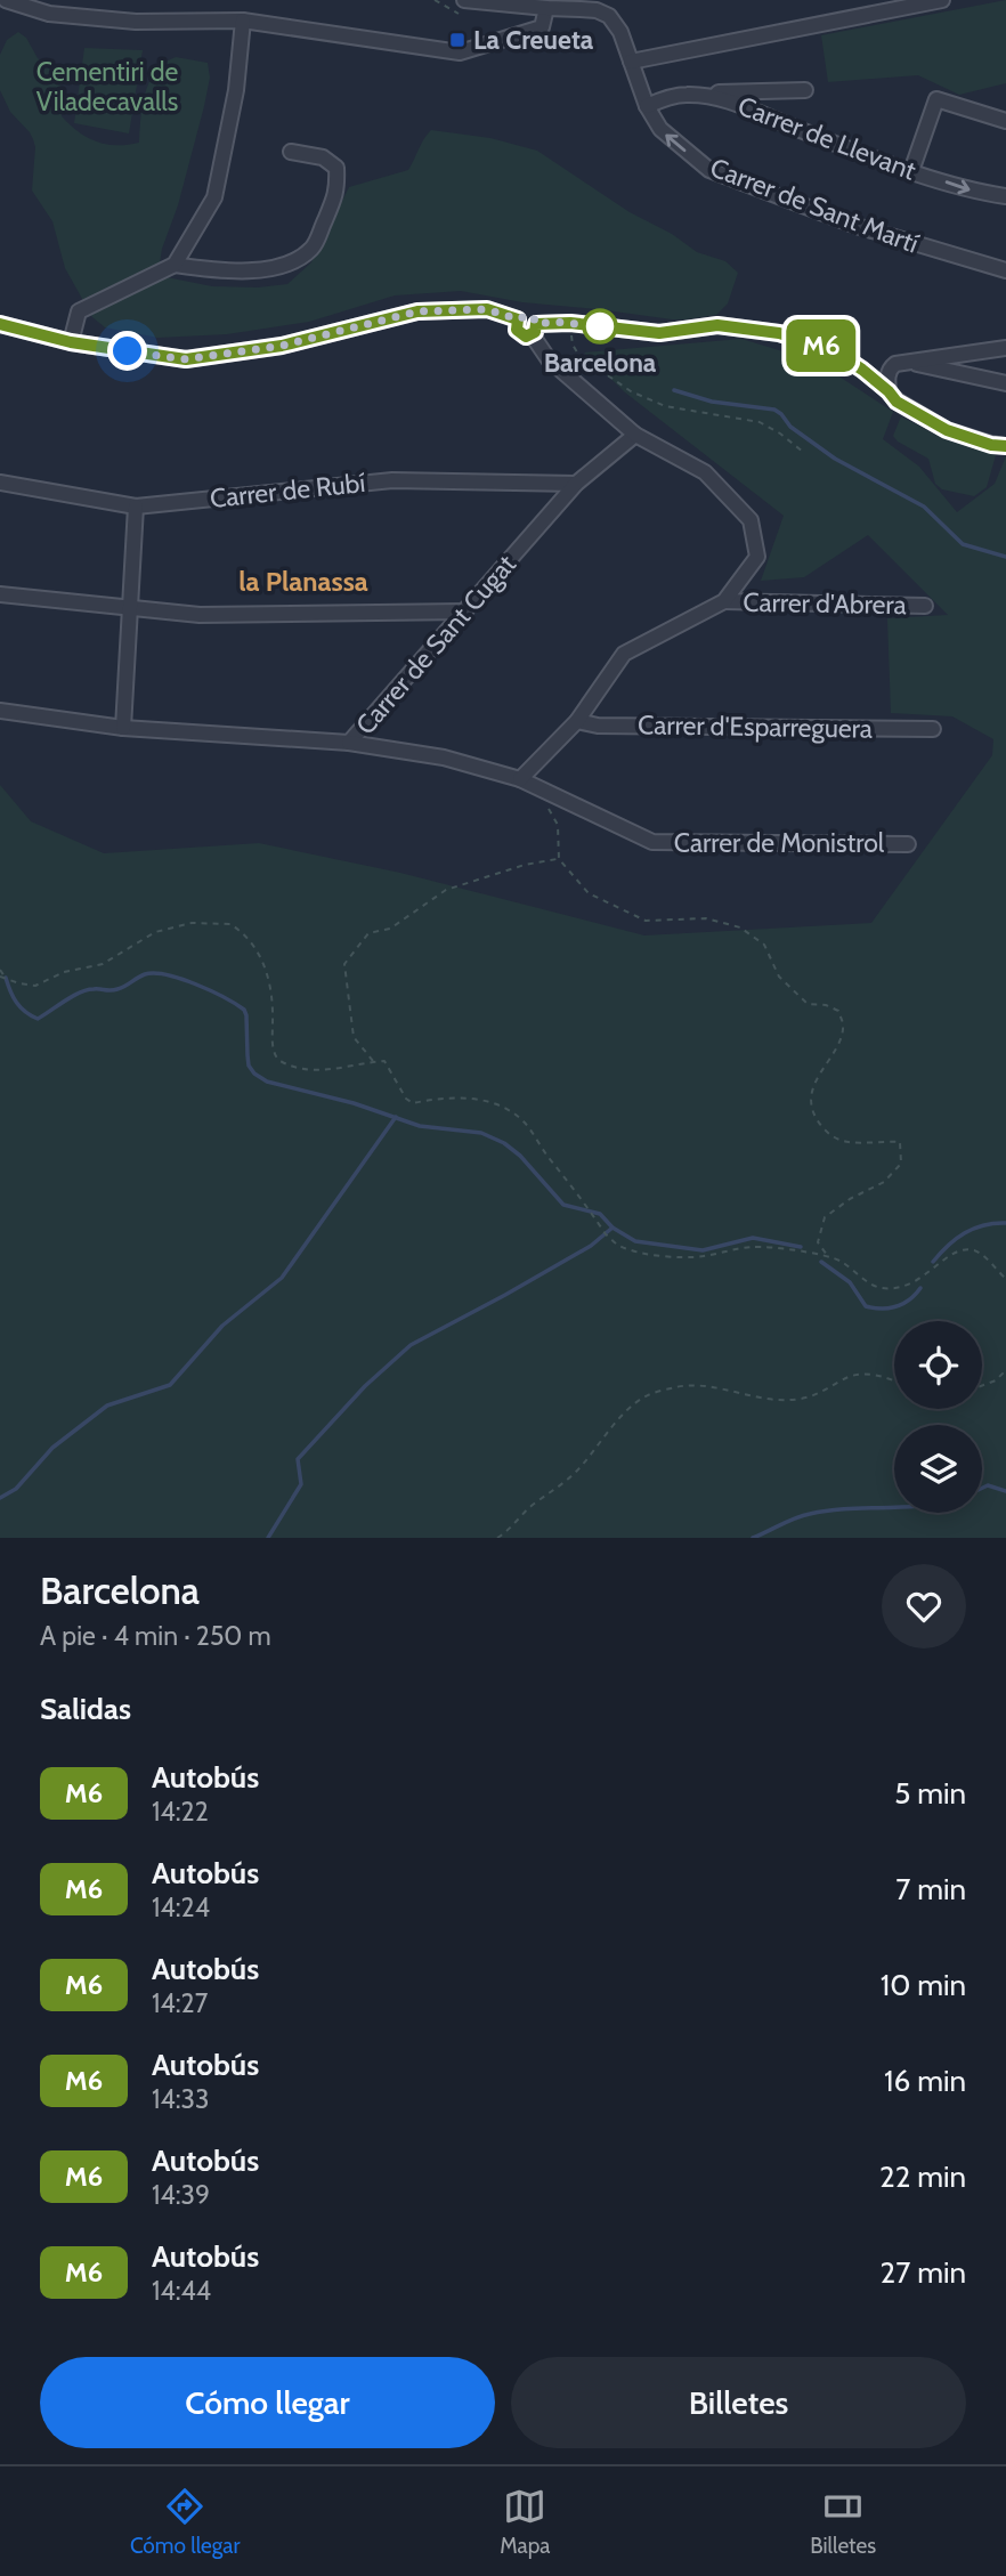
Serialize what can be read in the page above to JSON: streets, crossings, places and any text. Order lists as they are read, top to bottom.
{
  "streets": {
    "street": [
      "Carrer de Llevant",
      "Carrer de Sant Martí",
      "Carrer de Rubí",
      "Carrer d'Abrera",
      "Carrer de Sant Cugat",
      "Carrer d'Esparreguera",
      "Carrer de Monistrol"
    ]
  },
  "crossings": [
    ["Carrer de Llevant", "Carrer de Sant Martí"],
    ["Carrer de Rubí", "Carrer de Sant Cugat"],
    ["Carrer de Sant Cugat", "Carrer de Monistrol"]
  ],
  "one_way": ["Carrer de Sant Martí"],
  "districts": ["la Planassa"],
  "parks": ["Cementiri de Viladecavalls"],
  "places": {
    "transit": ["La Creueta"],
    "other": ["Barcelona"]
  },
  "lines": ["bus line M6"],
  "page": {
    "on_map": "M6",
    "heading": [
      ["Barcelona", "A pie · 4 min · 250 m"],
      "Salidas"
    ],
    "list": [
      {
        "mark": "M6",
        "name": "Autobús",
        "note": "14:22",
        "value": "5 min"
      },
      {
        "mark": "M6",
        "name": "Autobús",
        "note": "14:24",
        "value": "7 min"
      },
      {
        "mark": "M6",
        "name": "Autobús",
        "note": "14:27",
        "value": "10 min"
      },
      {
        "mark": "M6",
        "name": "Autobús",
        "note": "14:33",
        "value": "16 min"
      },
      {
        "mark": "M6",
        "name": "Autobús",
        "note": "14:39",
        "value": "22 min"
      },
      {
        "mark": "M6",
        "name": "Autobús",
        "note": "14:44",
        "value": "27 min"
      }
    ],
    "buttons": ["Cómo llegar", "Billetes"],
    "tabs": ["Cómo llegar", "Mapa", "Billetes"]
  }
}
